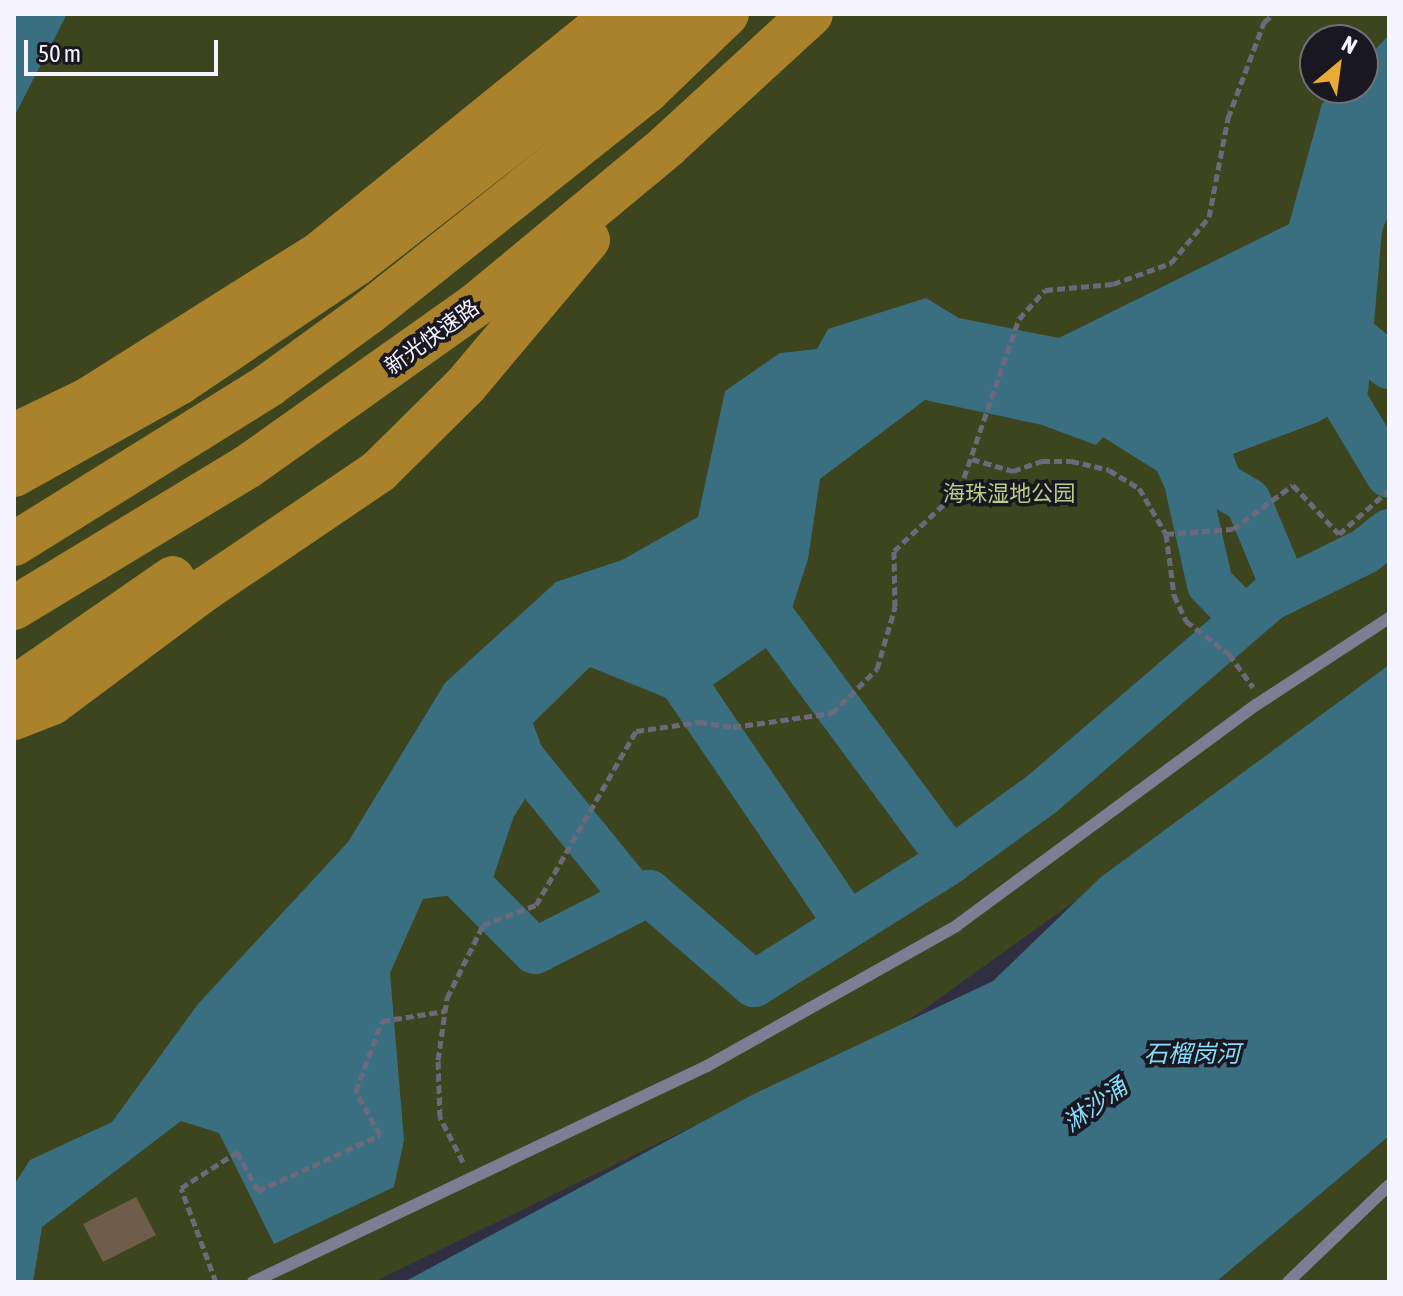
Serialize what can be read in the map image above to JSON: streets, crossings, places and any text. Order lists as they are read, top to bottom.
{
  "streets": {
    "highway": ["新光快速路"]
  },
  "water": ["石榴岗河", "淋沙涌"],
  "parks": ["海珠湿地公园"],
  "scale_bar": "50 m",
  "north": "top right"
}
